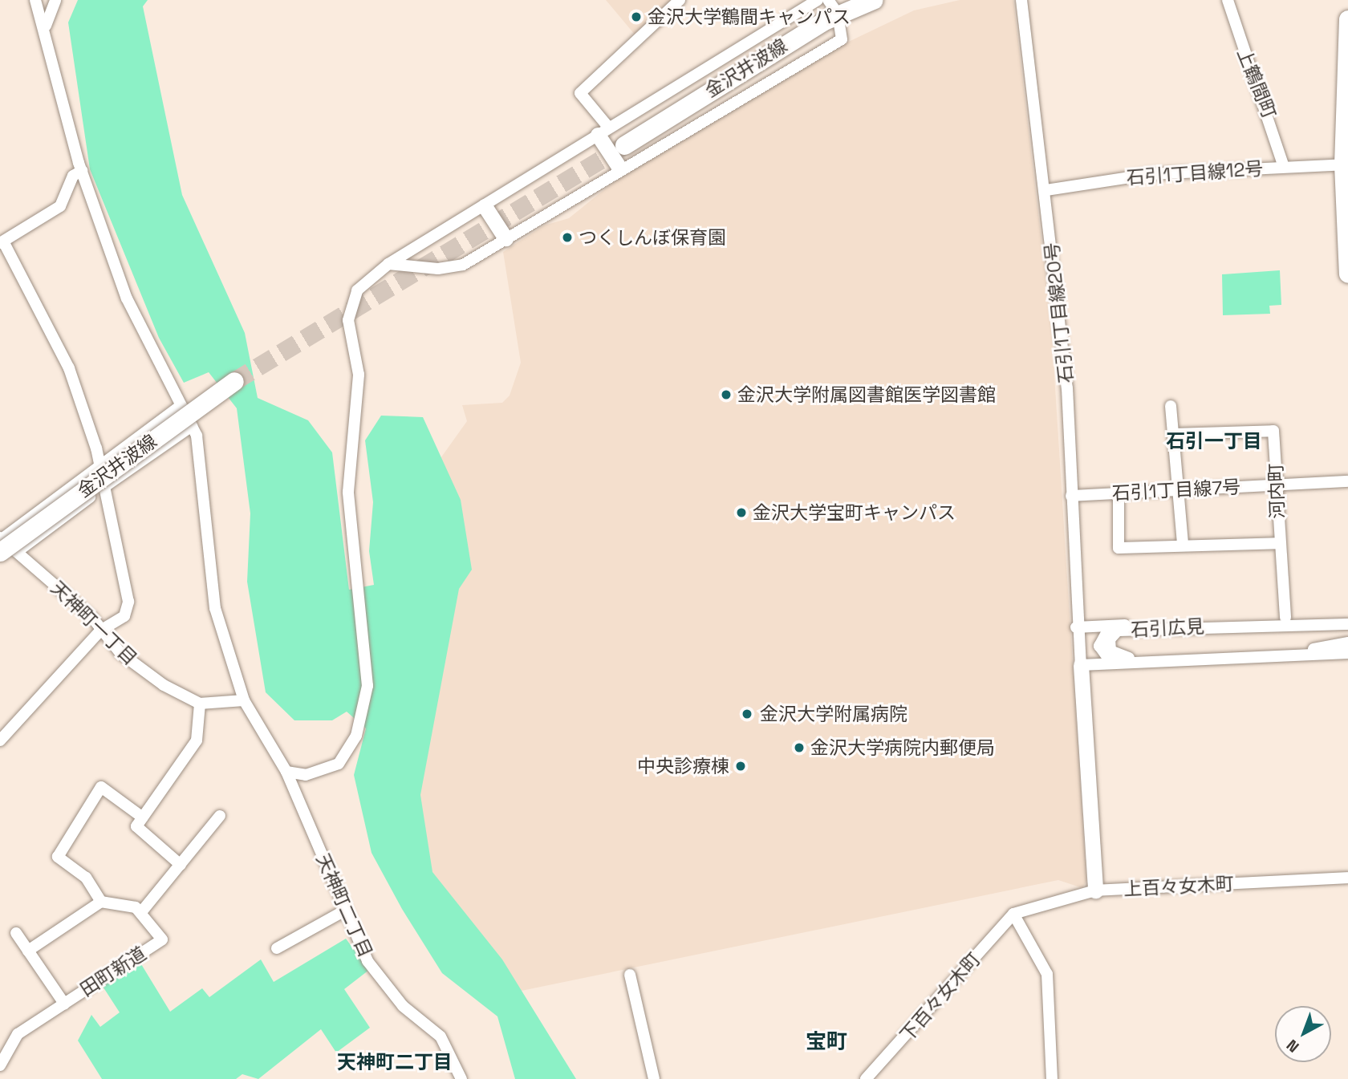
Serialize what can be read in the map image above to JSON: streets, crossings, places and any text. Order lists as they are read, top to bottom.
{
  "streets": {
    "main road": ["金沢井波線"],
    "street": [
      "上鶴間町",
      "石引1丁目線12号",
      "石引1丁目線20号",
      "石引1丁目線7号",
      "河内町",
      "天神町一丁目",
      "石引広見",
      "上百々女木町",
      "天神町二丁目",
      "田町新道",
      "下百々女木町"
    ]
  },
  "crossings": [
    ["金沢井波線", "天神町一丁目"],
    ["上鶴間町", "石引1丁目線12号"],
    ["石引1丁目線12号", "石引1丁目線20号"],
    ["石引1丁目線20号", "石引1丁目線7号"],
    ["石引1丁目線7号", "河内町"],
    ["上百々女木町", "下百々女木町"]
  ],
  "districts": ["石引一丁目", "宝町", "天神町二丁目"],
  "places": [
    "金沢大学鶴間キャンパス",
    "つくしんぼ保育園",
    "金沢大学附属図書館医学図書館",
    "金沢大学宝町キャンパス",
    "金沢大学附属病院",
    "金沢大学病院内郵便局",
    "中央診療棟"
  ],
  "north": "bottom left"
}
